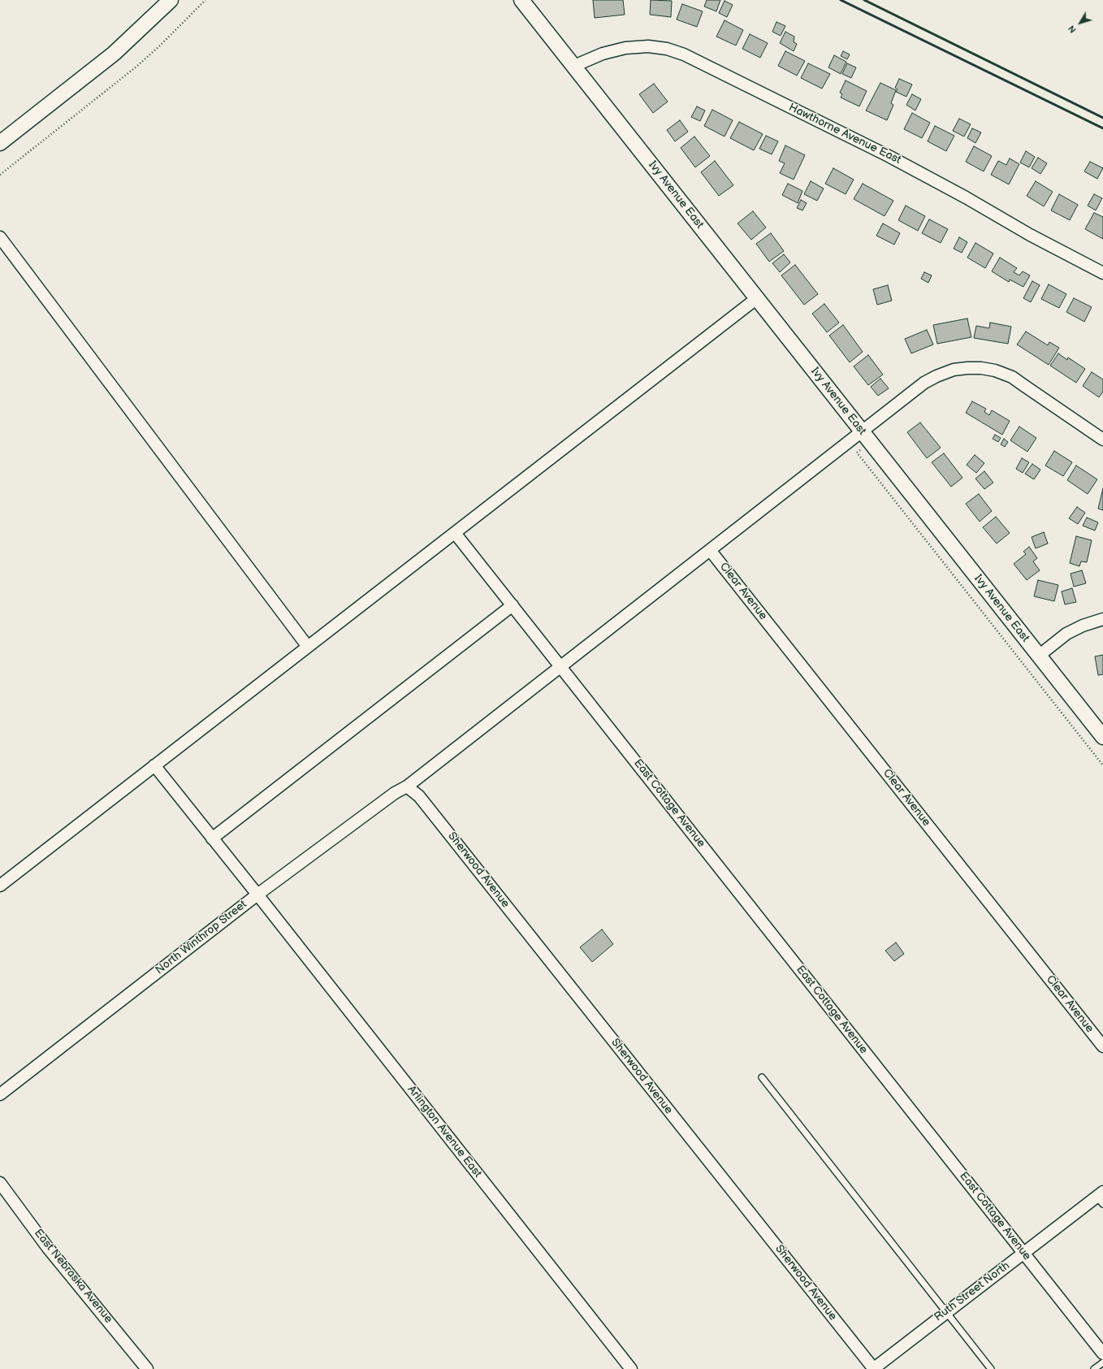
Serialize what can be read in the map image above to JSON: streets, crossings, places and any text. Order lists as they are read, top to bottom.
{
  "streets": {
    "street": [
      "Hawthorne Avenue East",
      "Ivy Avenue East",
      "Clear Avenue",
      "East Cottage Avenue",
      "Sherwood Avenue",
      "North Winthrop Street",
      "Arlington Avenue East",
      "East Nebraska Avenue",
      "Ruth Street North"
    ]
  },
  "crossings": [
    ["Hawthorne Avenue East", "Ivy Avenue East"],
    ["Ivy Avenue East", "North Winthrop Street"],
    ["Clear Avenue", "North Winthrop Street"],
    ["East Cottage Avenue", "North Winthrop Street"],
    ["East Cottage Avenue", "Ruth Street North"],
    ["Sherwood Avenue", "North Winthrop Street"],
    ["Sherwood Avenue", "Ruth Street North"],
    ["North Winthrop Street", "Arlington Avenue East"]
  ],
  "north": "bottom left"
}
